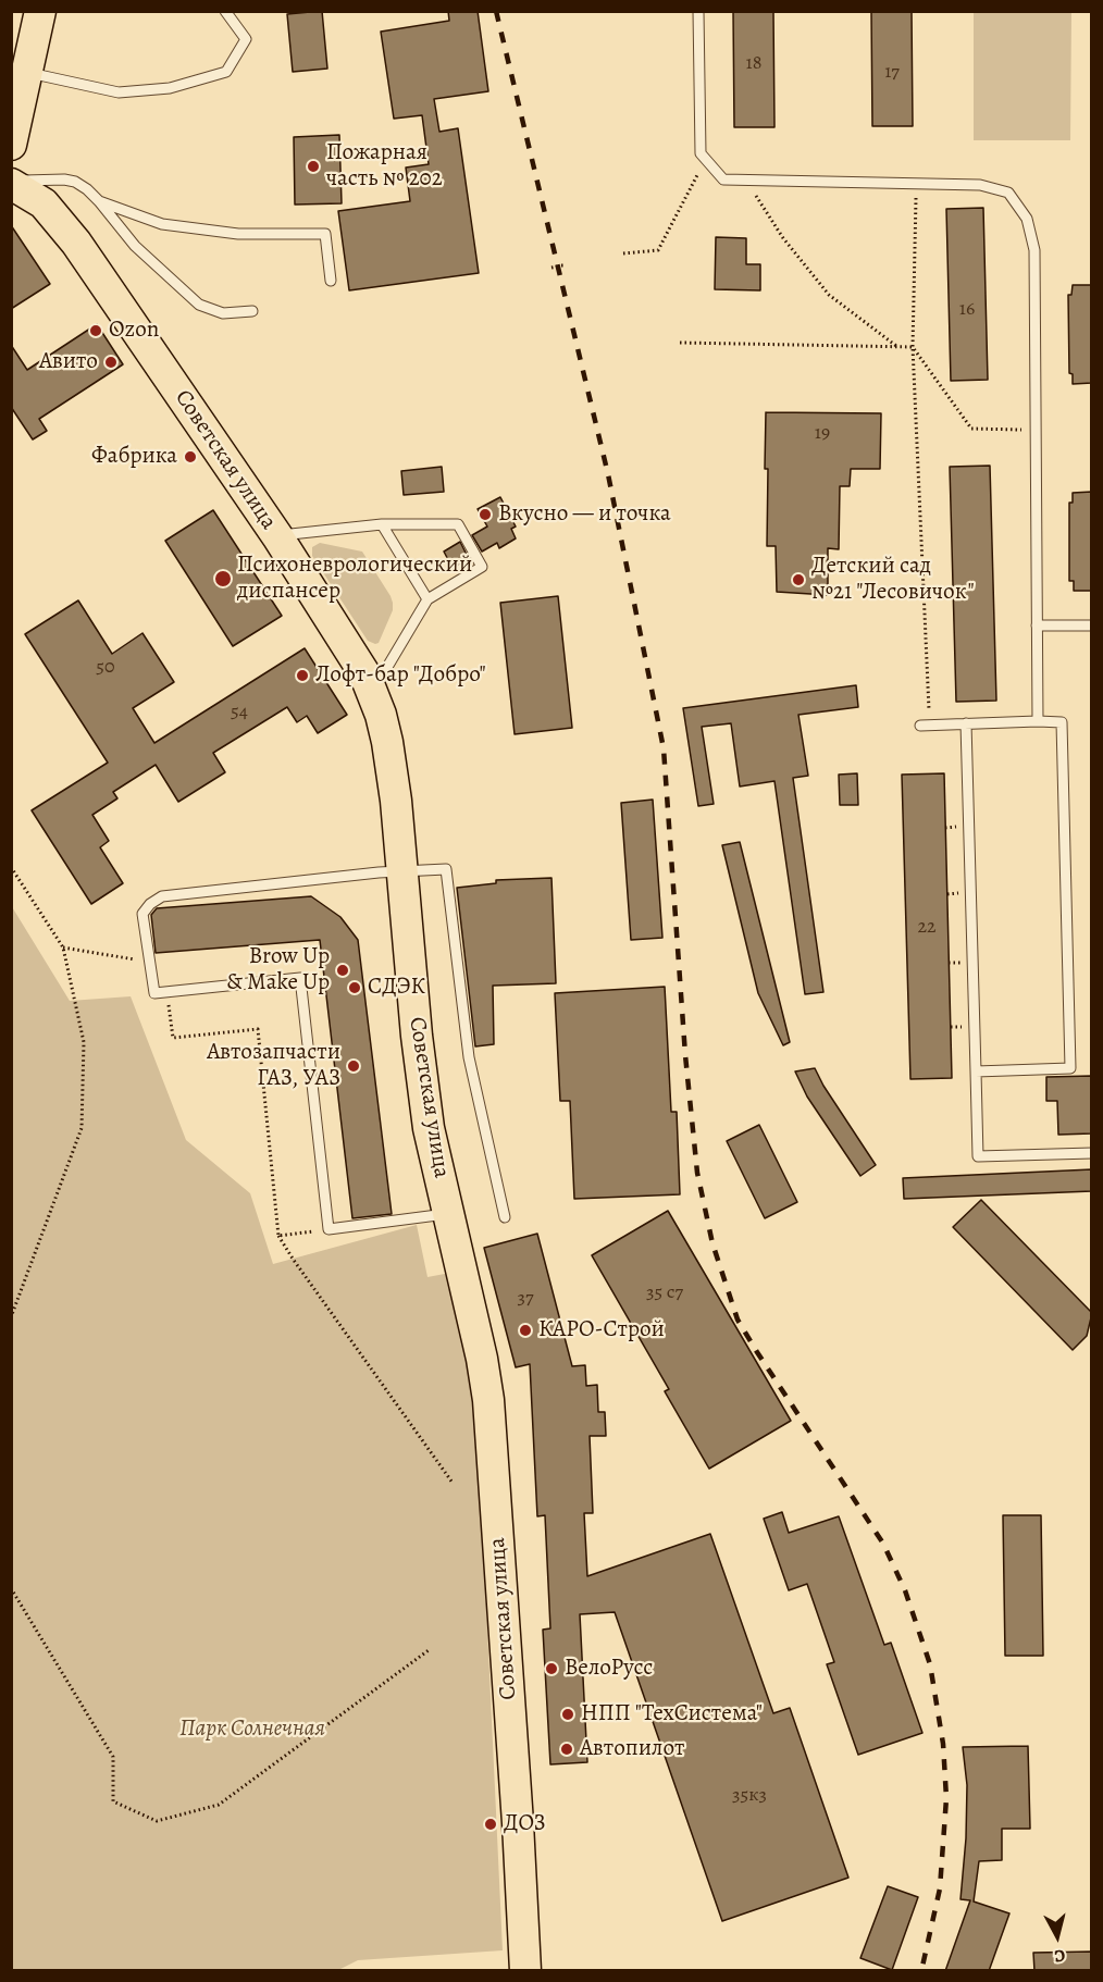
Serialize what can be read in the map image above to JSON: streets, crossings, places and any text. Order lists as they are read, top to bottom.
{
  "streets": {
    "main road": ["Советская улица"]
  },
  "parks": ["Парк Солнечная"],
  "places": [
    "Пожарная часть № 202",
    "Ozon",
    "Авито",
    "Фабрика",
    "Вкусно — и точка",
    "Психоневрологический диспансер",
    "Детский сад №21 \"Лесовичок\"",
    "Лофт-бар \"Добро\"",
    "Brow Up & Make Up",
    "СДЭК",
    "Автозапчасти ГАЗ, УАЗ",
    "КАРО-Строй",
    "ВелоРусс",
    "НПП \"ТехСистема\"",
    "Автопилот",
    "ДОЗ"
  ],
  "house_numbers": [
    "18",
    "17",
    "16",
    "19",
    "50",
    "54",
    "22",
    "35 с7",
    "37",
    "35к3"
  ],
  "north": "bottom"
}
